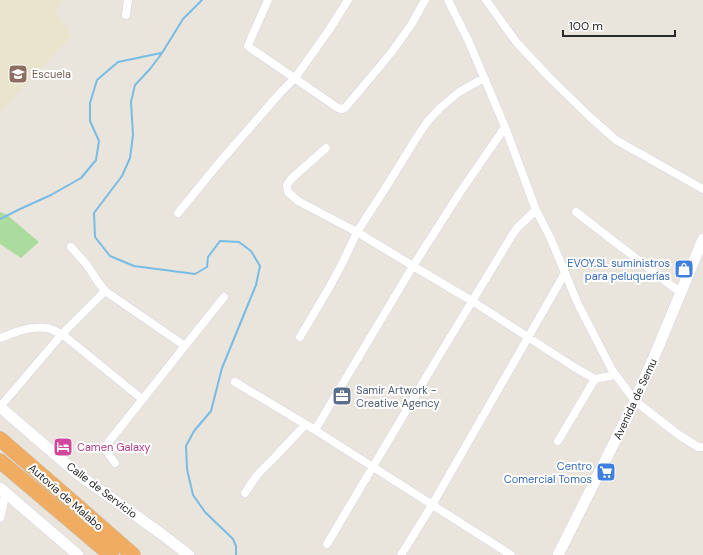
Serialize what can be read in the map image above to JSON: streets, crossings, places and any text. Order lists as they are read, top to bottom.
{
  "streets": {
    "highway": ["Autovía de Malabo"],
    "main road": ["Avenida de Semu", "Calle de Servicio"]
  },
  "places": {
    "school or university": ["Escuela"],
    "shop": ["EVOY.SL suministros para peluquerías"],
    "office": ["Samir Artwork - Creative Agency"],
    "hotel": ["Camen Galaxy"],
    "supermarket": ["Centro Comercial Tomos"]
  },
  "scale_bar": "100 m"
}
